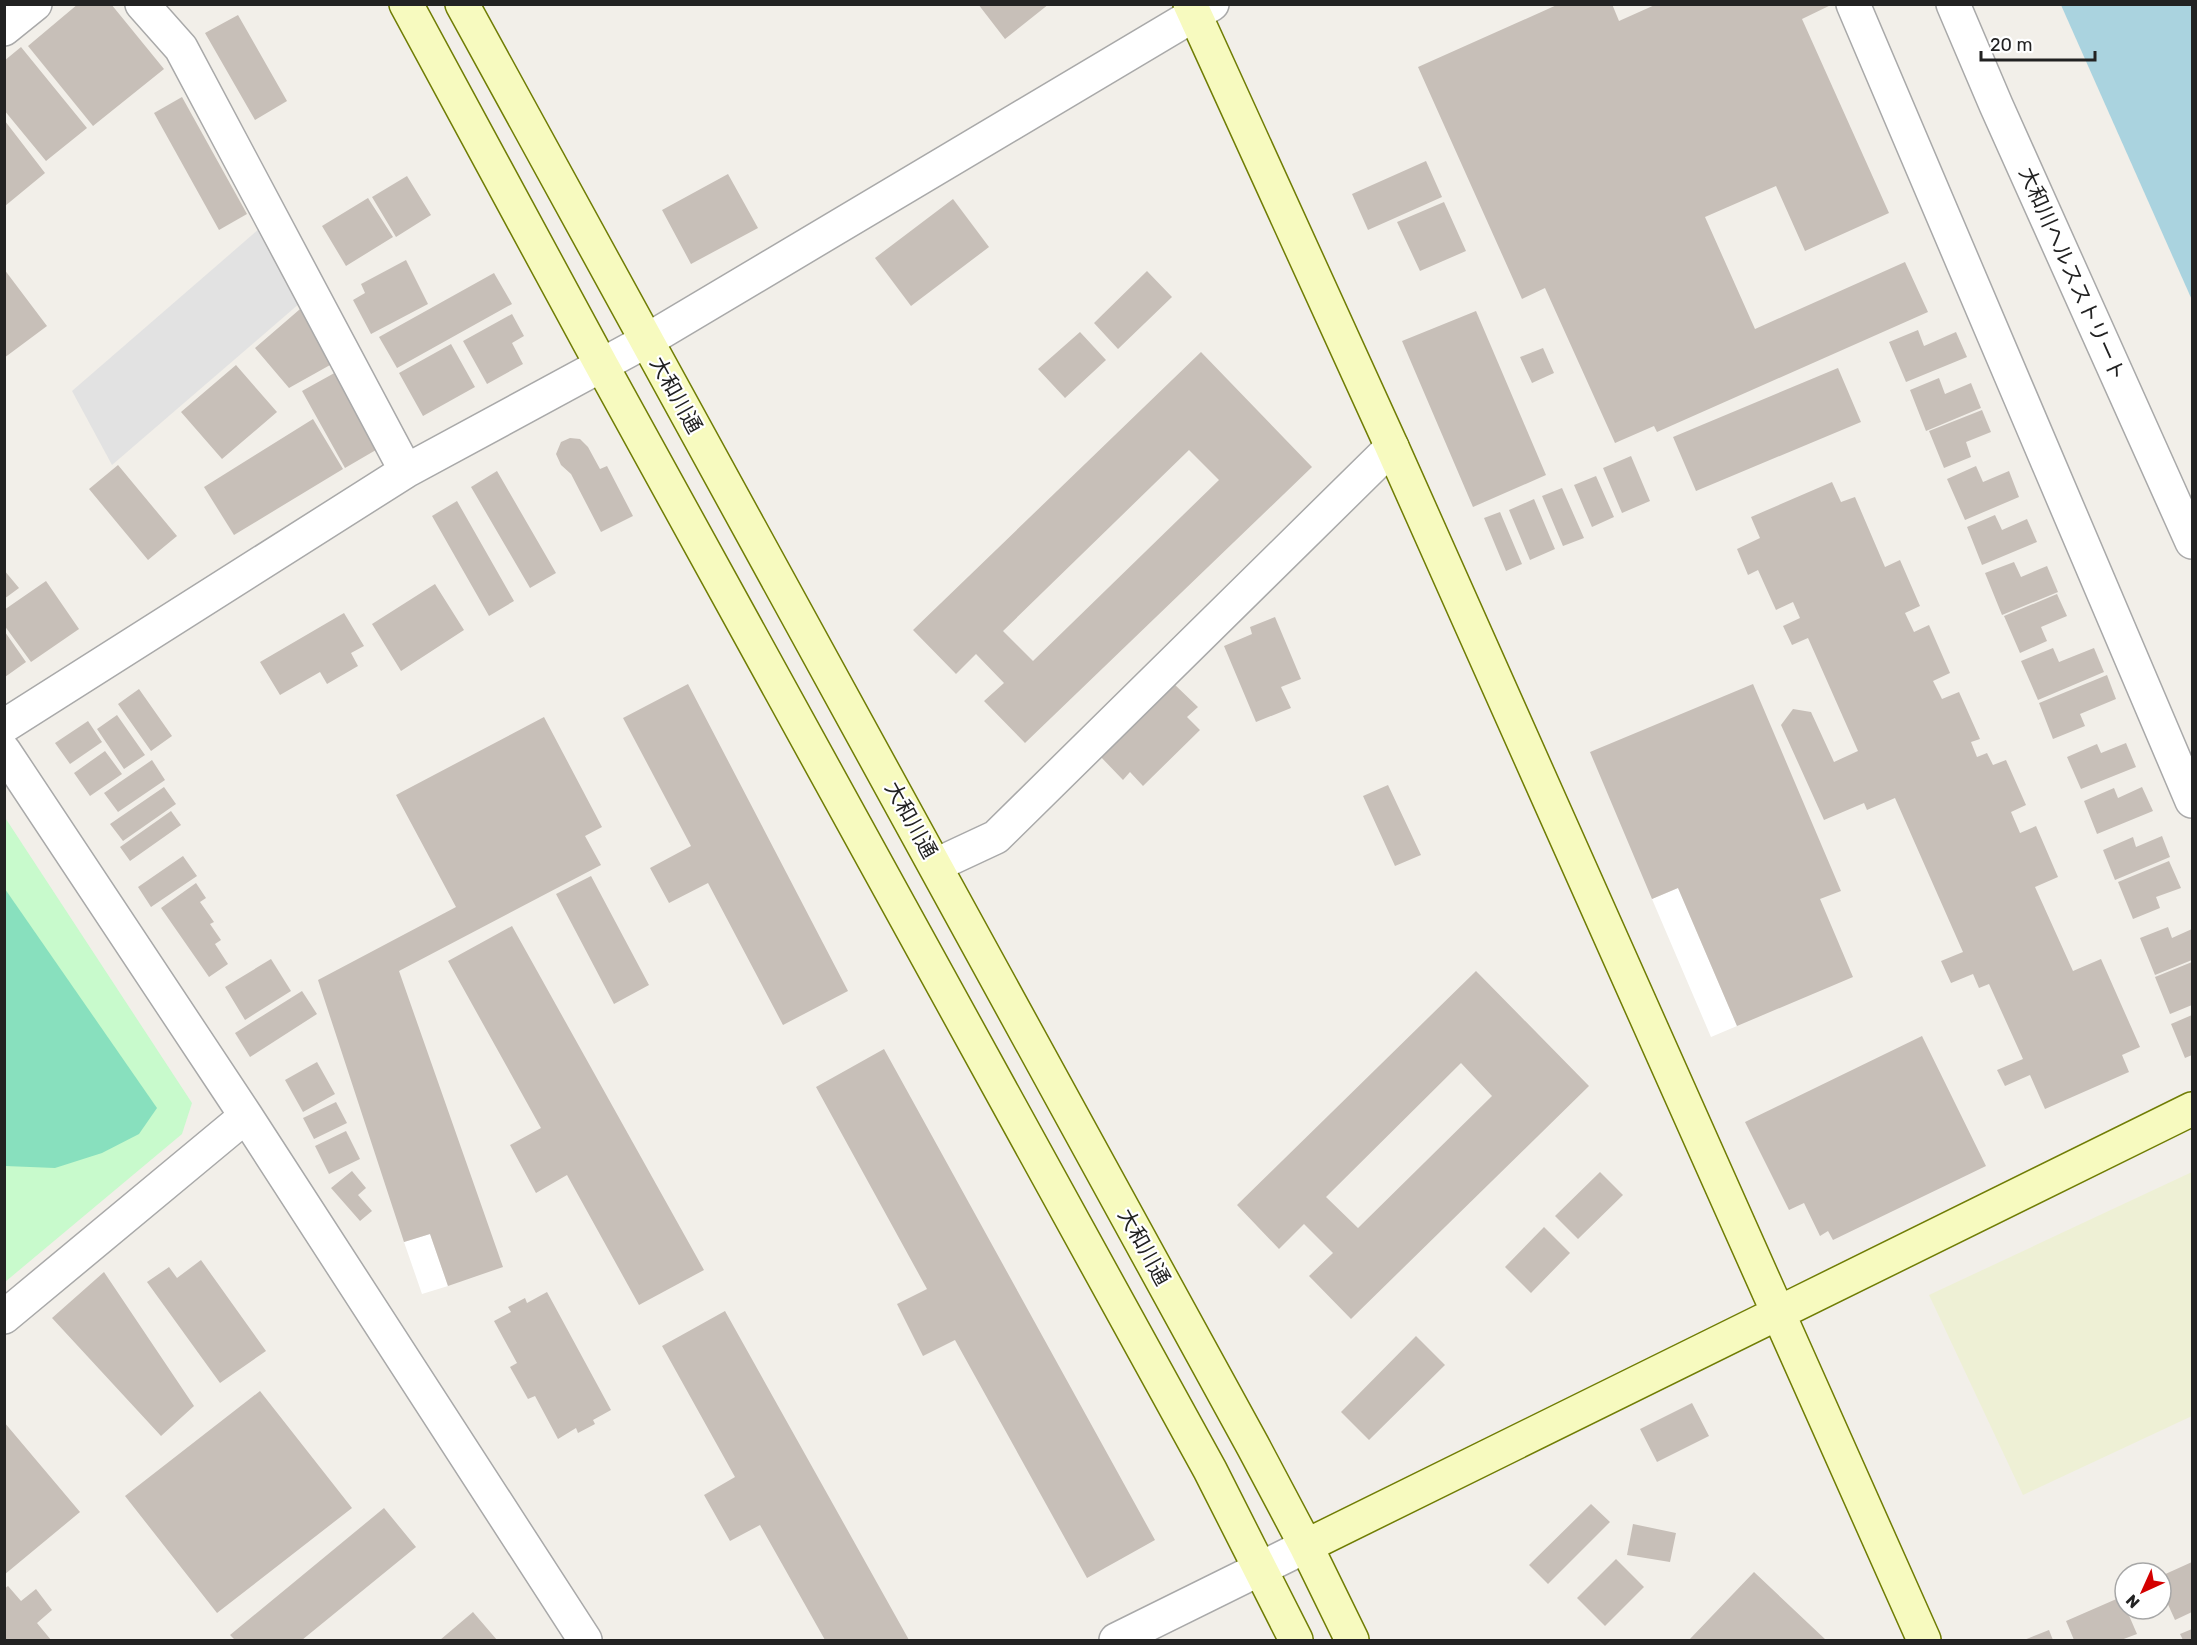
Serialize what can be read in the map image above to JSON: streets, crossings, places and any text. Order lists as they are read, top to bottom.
{
  "streets": {
    "street": ["大和川ヘルスストリート", "大和川通"]
  },
  "scale_bar": "20 m",
  "north": "bottom left"
}
